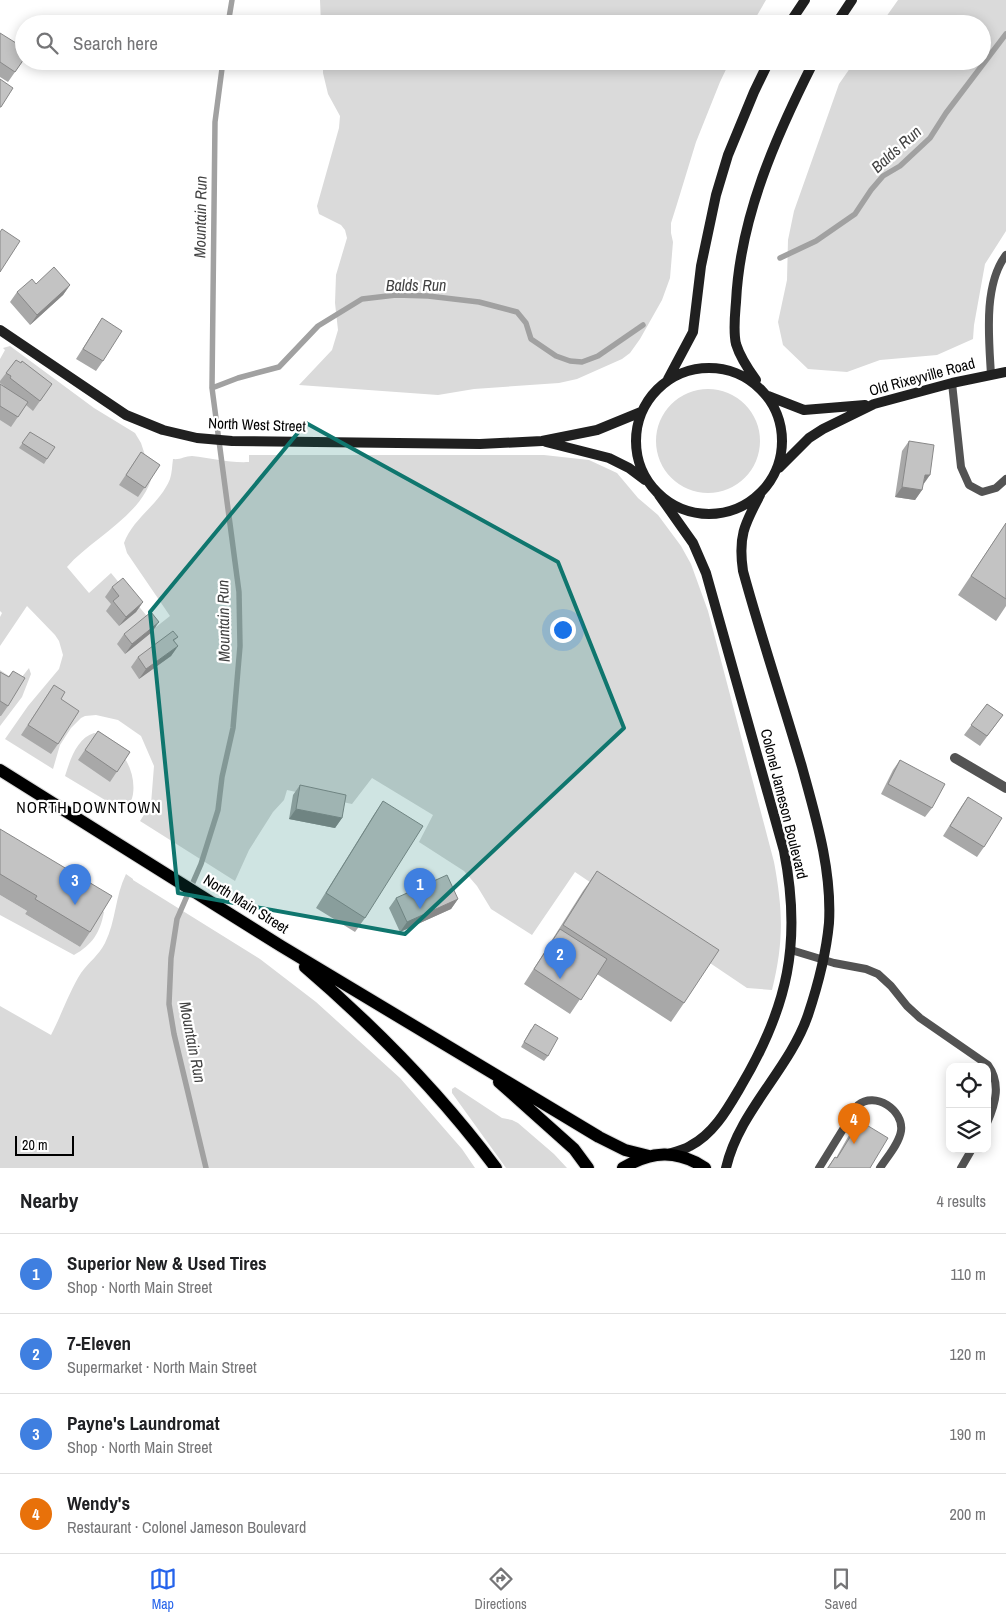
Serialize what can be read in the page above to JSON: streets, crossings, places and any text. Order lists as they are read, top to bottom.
{
  "streets": {
    "main road": [
      "Old Rixeyville Road",
      "North West Street",
      "Colonel Jameson Boulevard",
      "North Main Street"
    ]
  },
  "crossings": [
    ["Old Rixeyville Road", "North West Street"],
    ["Old Rixeyville Road", "Colonel Jameson Boulevard"],
    ["North West Street", "Colonel Jameson Boulevard"],
    ["Colonel Jameson Boulevard", "North Main Street"]
  ],
  "districts": ["NORTH DOWNTOWN"],
  "water": ["Balds Run", "Mountain Run"],
  "scale_bar": "20 m",
  "page": {
    "search": "Search here",
    "pins": [
      "3",
      "1",
      "2",
      "4"
    ],
    "scale": "20 m",
    "heading": ["Nearby", "4 results"],
    "list": [
      {
        "mark": "1",
        "name": "Superior New & Used Tires",
        "note": "Shop · North Main Street",
        "value": "110 m"
      },
      {
        "mark": "2",
        "name": "7-Eleven",
        "note": "Supermarket · North Main Street",
        "value": "120 m"
      },
      {
        "mark": "3",
        "name": "Payne's Laundromat",
        "note": "Shop · North Main Street",
        "value": "190 m"
      },
      {
        "mark": "4",
        "name": "Wendy's",
        "note": "Restaurant · Colonel Jameson Boulevard",
        "value": "200 m"
      }
    ],
    "nav": ["Map", "Directions", "Saved"]
  }
}
